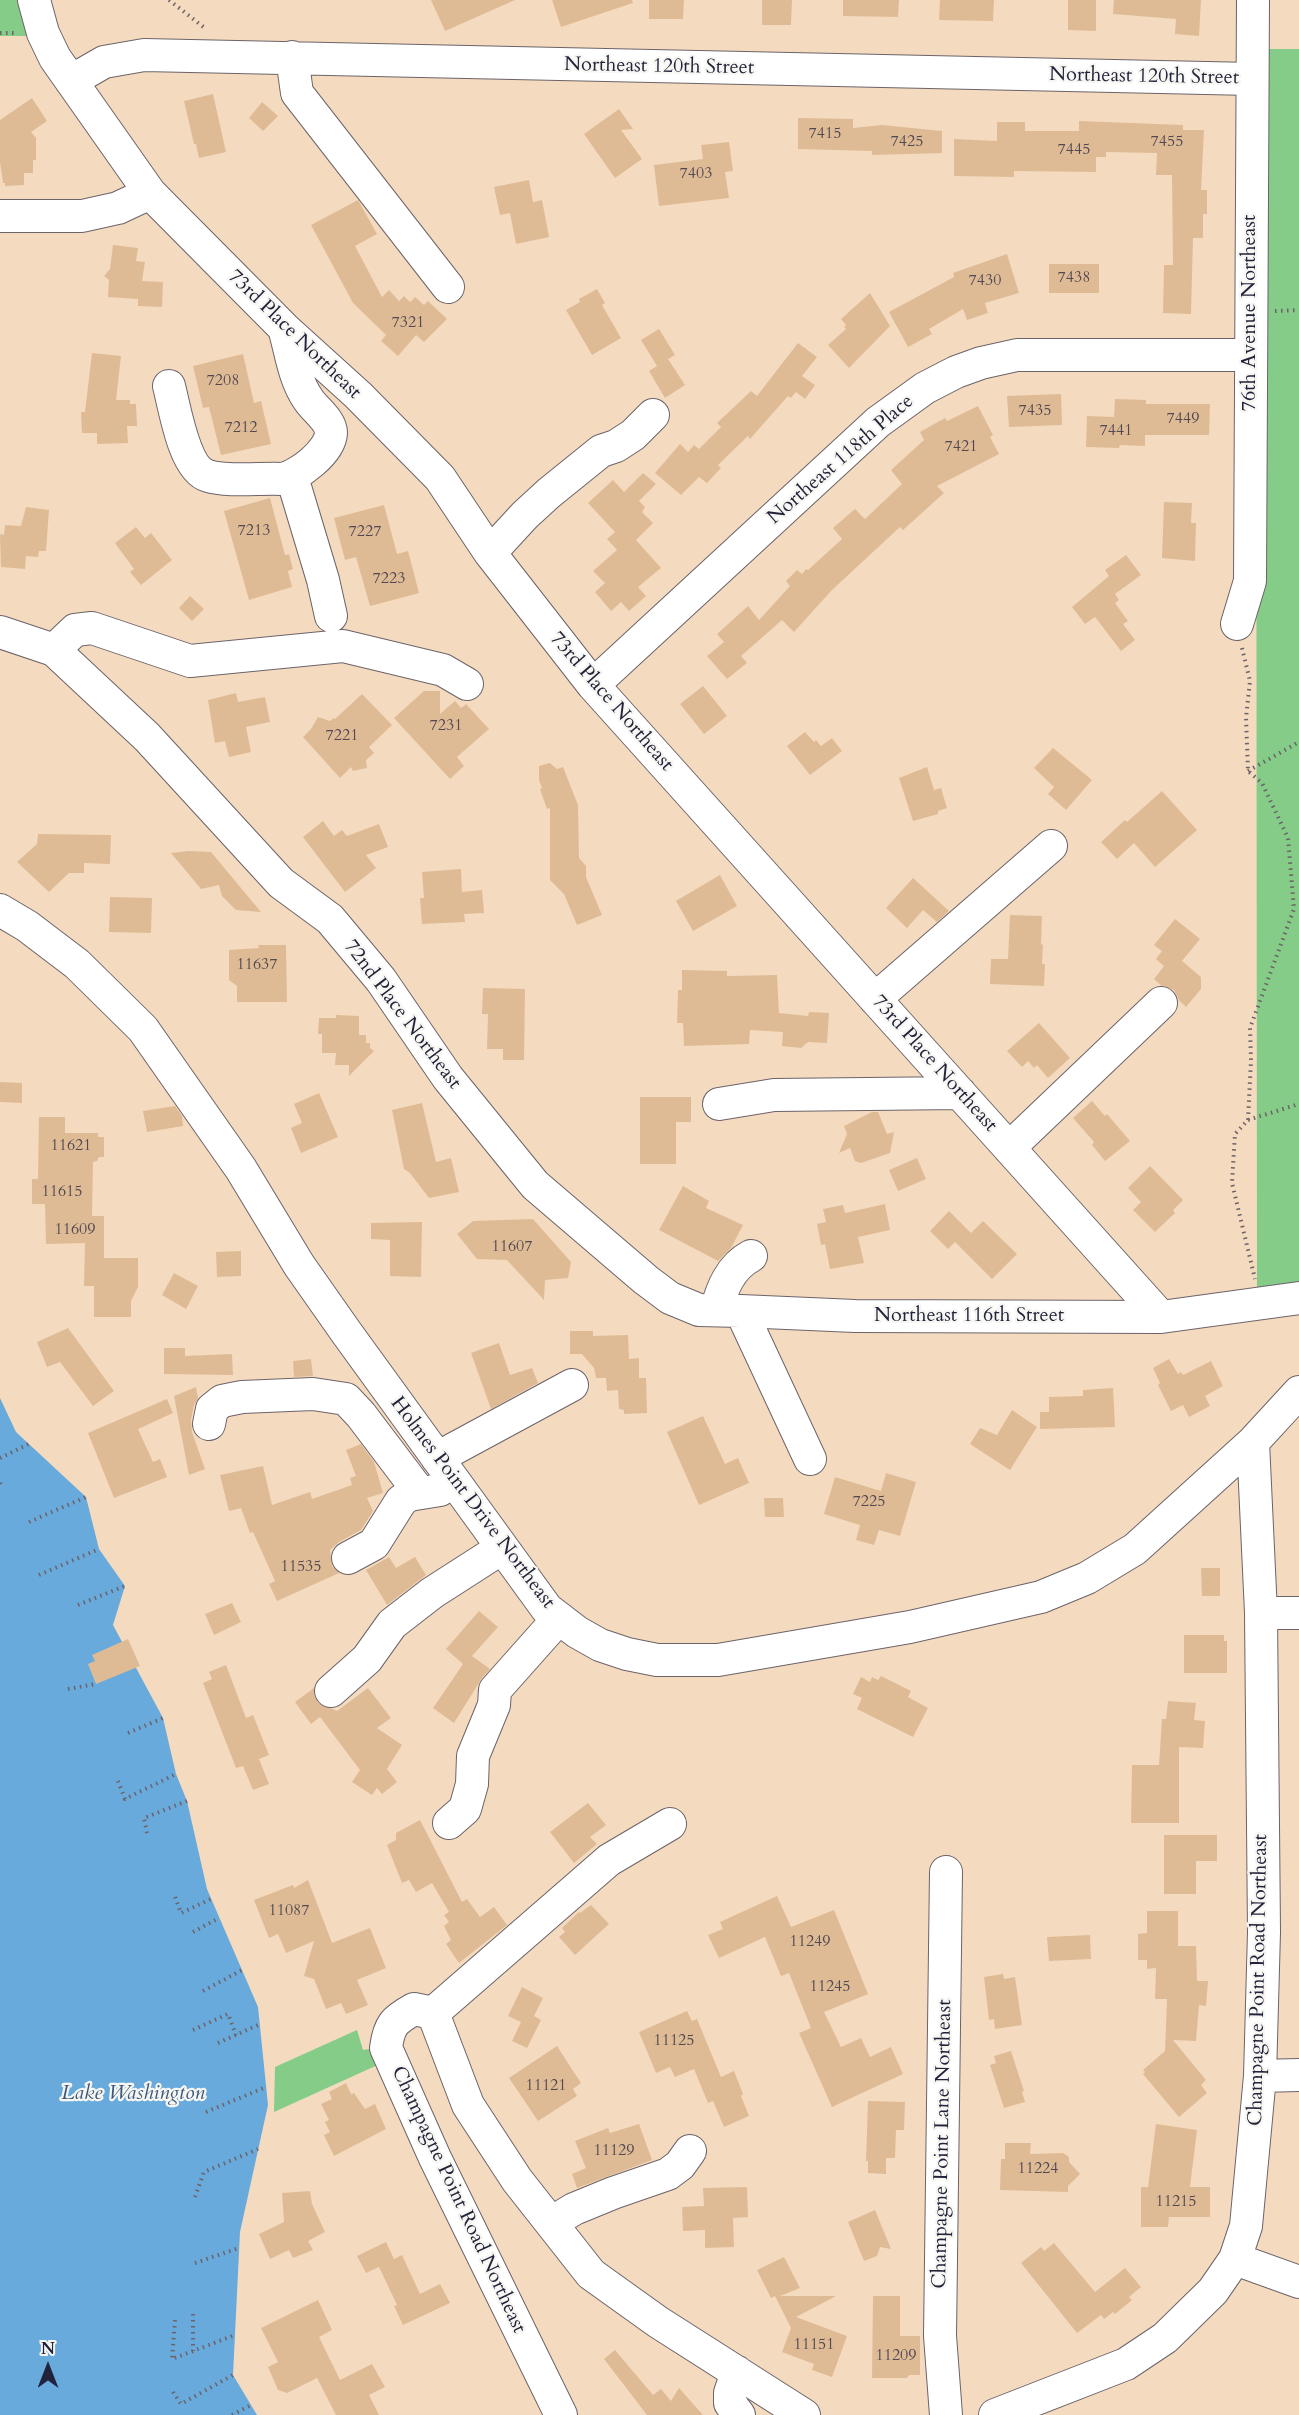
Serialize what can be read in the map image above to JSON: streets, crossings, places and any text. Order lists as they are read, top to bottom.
{
  "streets": {
    "street": [
      "Northeast 120th Street",
      "76th Avenue Northeast",
      "73rd Place Northeast",
      "Northeast 118th Place",
      "72nd Place Northeast",
      "Northeast 116th Street",
      "Holmes Point Drive Northeast",
      "Champagne Point Road Northeast",
      "Champagne Point Lane Northeast"
    ]
  },
  "crossings": [
    ["Northeast 120th Street", "76th Avenue Northeast"],
    ["Northeast 120th Street", "73rd Place Northeast"],
    ["76th Avenue Northeast", "Northeast 118th Place"],
    ["73rd Place Northeast", "Northeast 118th Place"],
    ["73rd Place Northeast", "Northeast 116th Street"],
    ["72nd Place Northeast", "Northeast 116th Street"],
    ["Holmes Point Drive Northeast", "Champagne Point Road Northeast"]
  ],
  "water": ["Lake Washington"],
  "house_numbers": [
    "7415",
    "7425",
    "7455",
    "7445",
    "7403",
    "7438",
    "7430",
    "7321",
    "7208",
    "7435",
    "7449",
    "7212",
    "7441",
    "7421",
    "7213",
    "7227",
    "7223",
    "7231",
    "7221",
    "11637",
    "11621",
    "11615",
    "11609",
    "11607",
    "7225",
    "11535",
    "11087",
    "11249",
    "11245",
    "11125",
    "11121",
    "11129",
    "11224",
    "11215",
    "11151",
    "11209"
  ],
  "north": "top"
}
